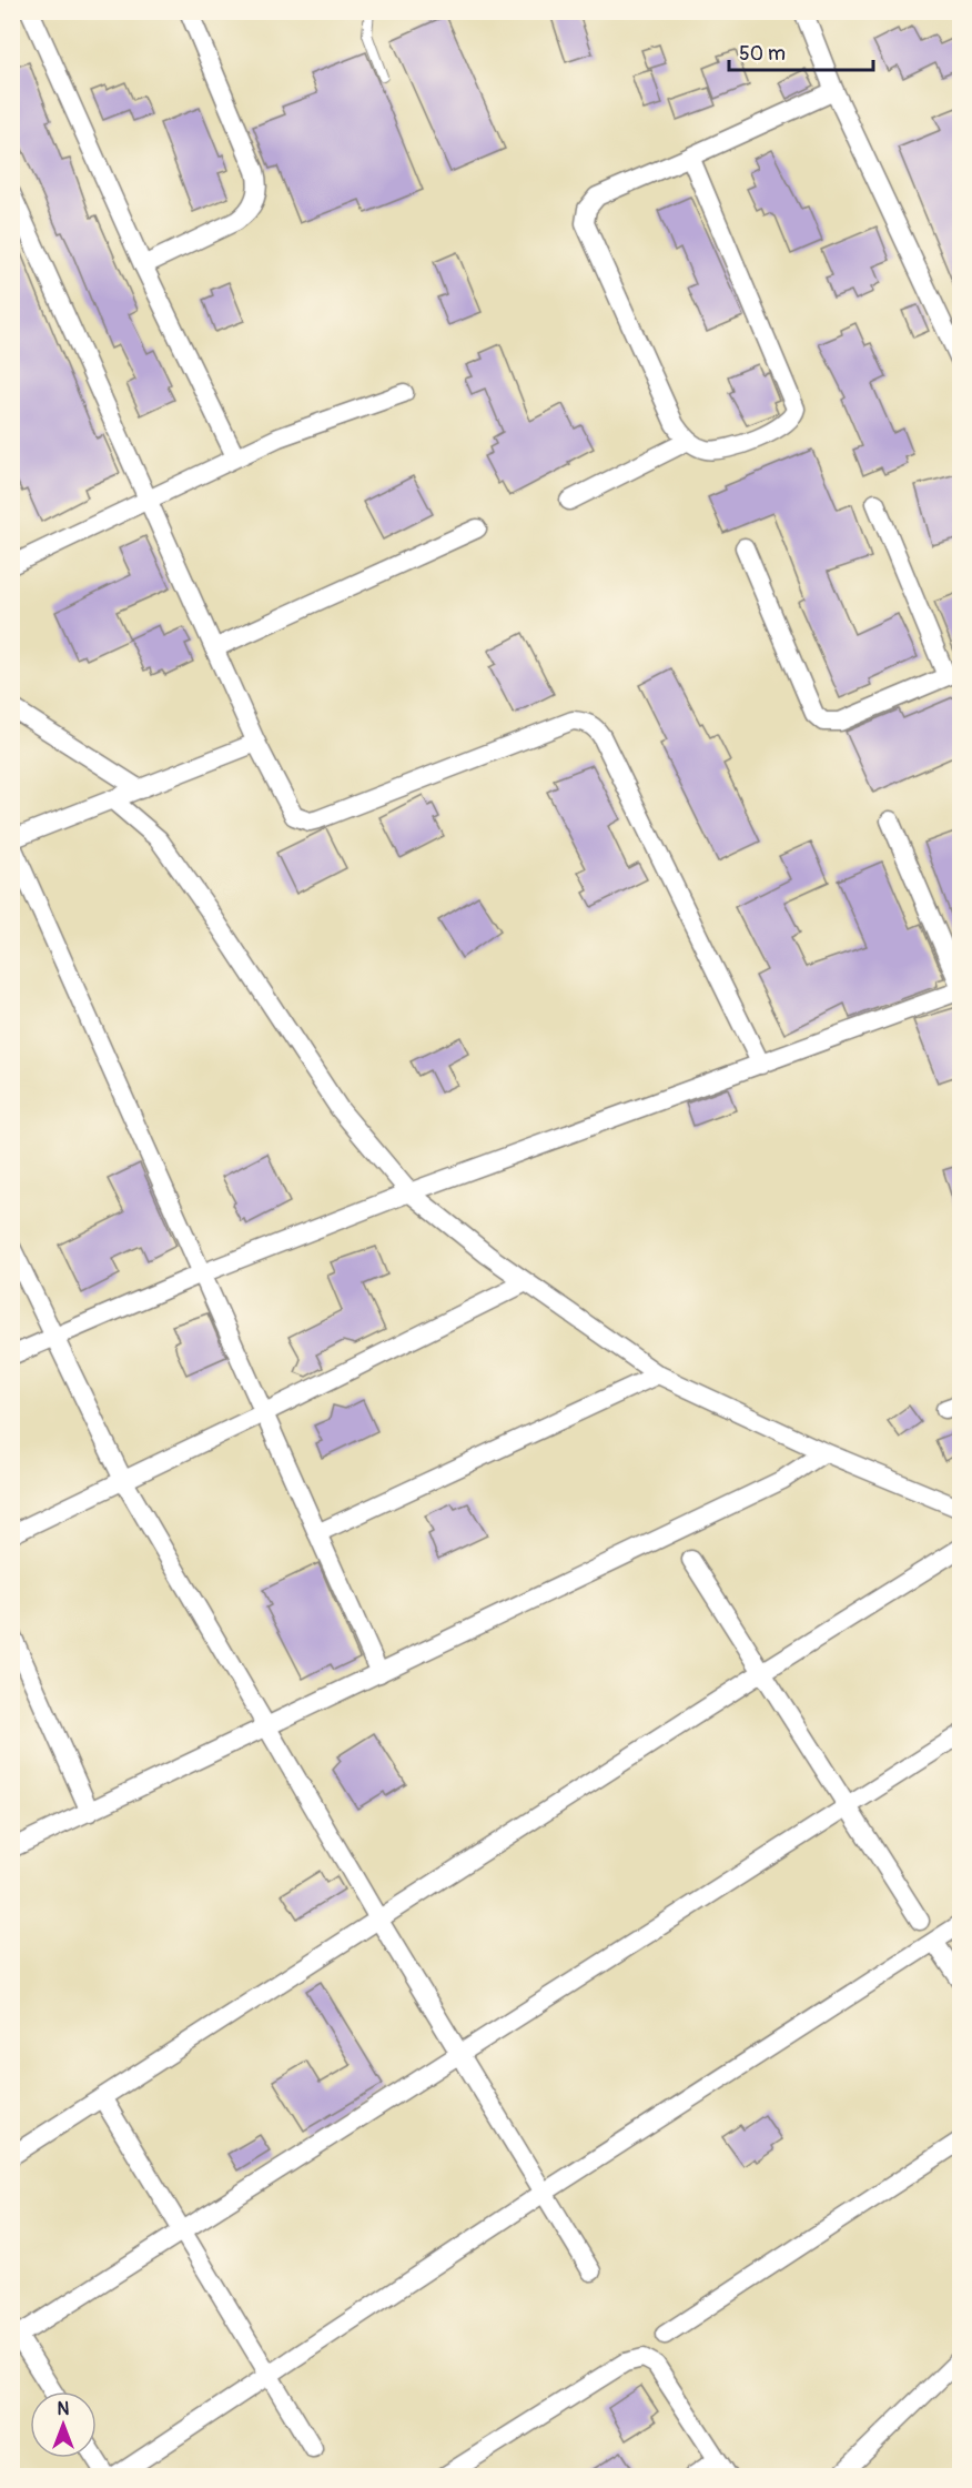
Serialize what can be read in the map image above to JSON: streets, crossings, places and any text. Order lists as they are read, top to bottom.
{
  "scale_bar": "50 m",
  "north": "top"
}
